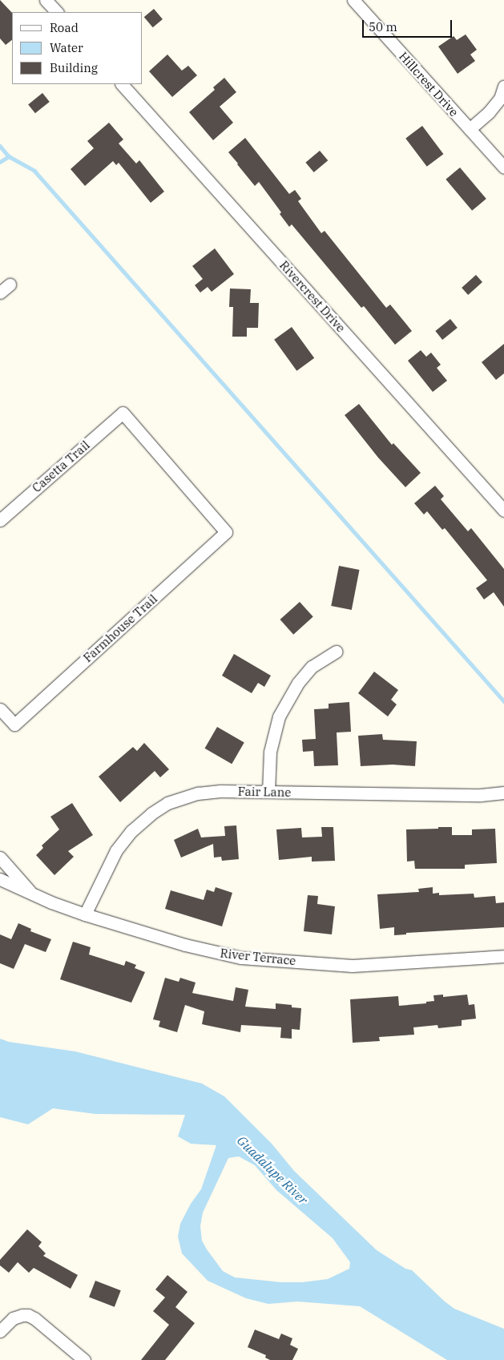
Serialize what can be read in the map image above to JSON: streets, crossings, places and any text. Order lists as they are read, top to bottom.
{
  "streets": {
    "street": [
      "Hillcrest Drive",
      "Rivercrest Drive",
      "Casetta Trail",
      "Farmhouse Trail",
      "Fair Lane",
      "River Terrace"
    ]
  },
  "crossings": [
    ["Casetta Trail", "Farmhouse Trail"],
    ["Fair Lane", "River Terrace"]
  ],
  "water": ["Guadalupe River"],
  "legend": ["Road", "Water", "Building"],
  "scale_bar": "50 m"
}
